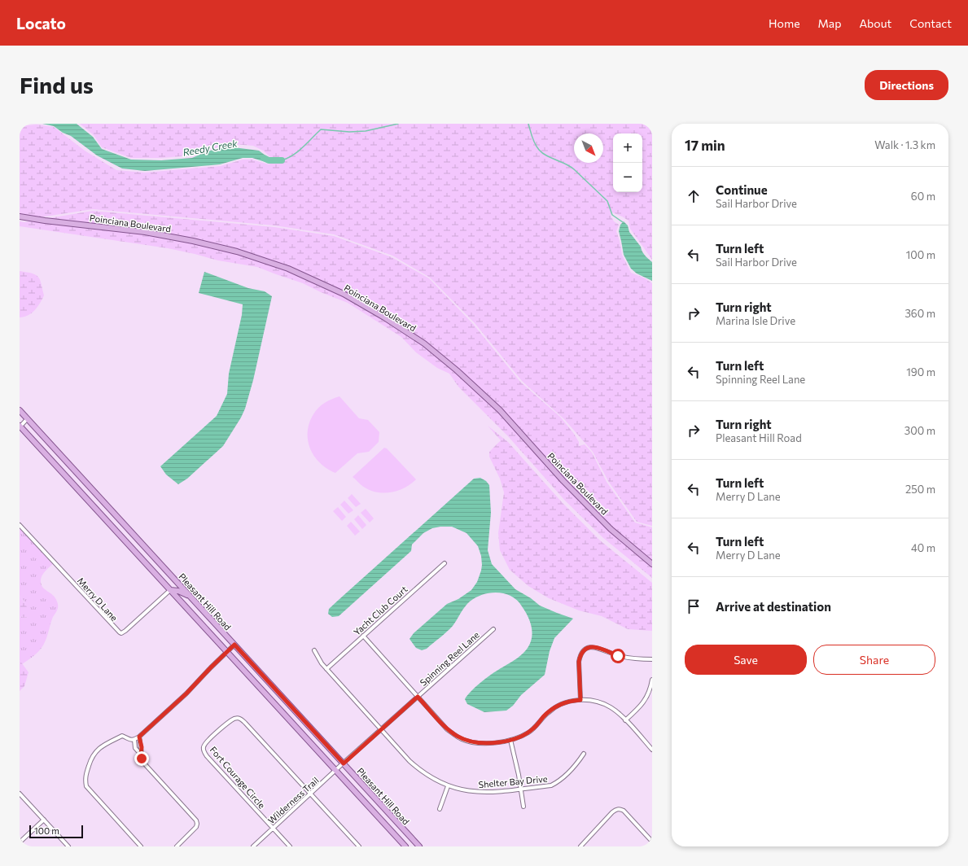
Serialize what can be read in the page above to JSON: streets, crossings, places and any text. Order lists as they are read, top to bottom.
{
  "streets": {
    "main road": ["Poinciana Boulevard", "Pleasant Hill Road"],
    "street": [
      "Merry D Lane",
      "Yacht Club Court",
      "Spinning Reel Lane",
      "Fort Courage Circle",
      "Shelter Bay Drive",
      "Wilderness Trail"
    ]
  },
  "crossings": [
    ["Merry D Lane", "Pleasant Hill Road"],
    ["Pleasant Hill Road", "Spinning Reel Lane"],
    ["Pleasant Hill Road", "Wilderness Trail"],
    ["Yacht Club Court", "Shelter Bay Drive"],
    ["Spinning Reel Lane", "Shelter Bay Drive"],
    ["Spinning Reel Lane", "Wilderness Trail"],
    ["Fort Courage Circle", "Wilderness Trail"]
  ],
  "water": ["Reedy Creek"],
  "scale_bar": "100 m",
  "north": "bottom right",
  "page": {
    "header": "Locato",
    "nav": [
      "Home",
      "Map",
      "About",
      "Contact"
    ],
    "buttons": [
      "Directions",
      ["Save", "Share"]
    ],
    "title": "Find us",
    "heading": ["17 min", "Walk · 1.3 km"],
    "map_buttons": ["+", "−"],
    "list": [
      ["Continue", "Sail Harbor Drive", "60 m"],
      ["Turn left", "Sail Harbor Drive", "100 m"],
      ["Turn right", "Marina Isle Drive", "360 m"],
      ["Turn left", "Spinning Reel Lane", "190 m"],
      ["Turn right", "Pleasant Hill Road", "300 m"],
      ["Turn left", "Merry D Lane", "250 m"],
      ["Turn left", "Merry D Lane", "40 m"],
      "Arrive at destination"
    ],
    "scale": "100 m"
  }
}
